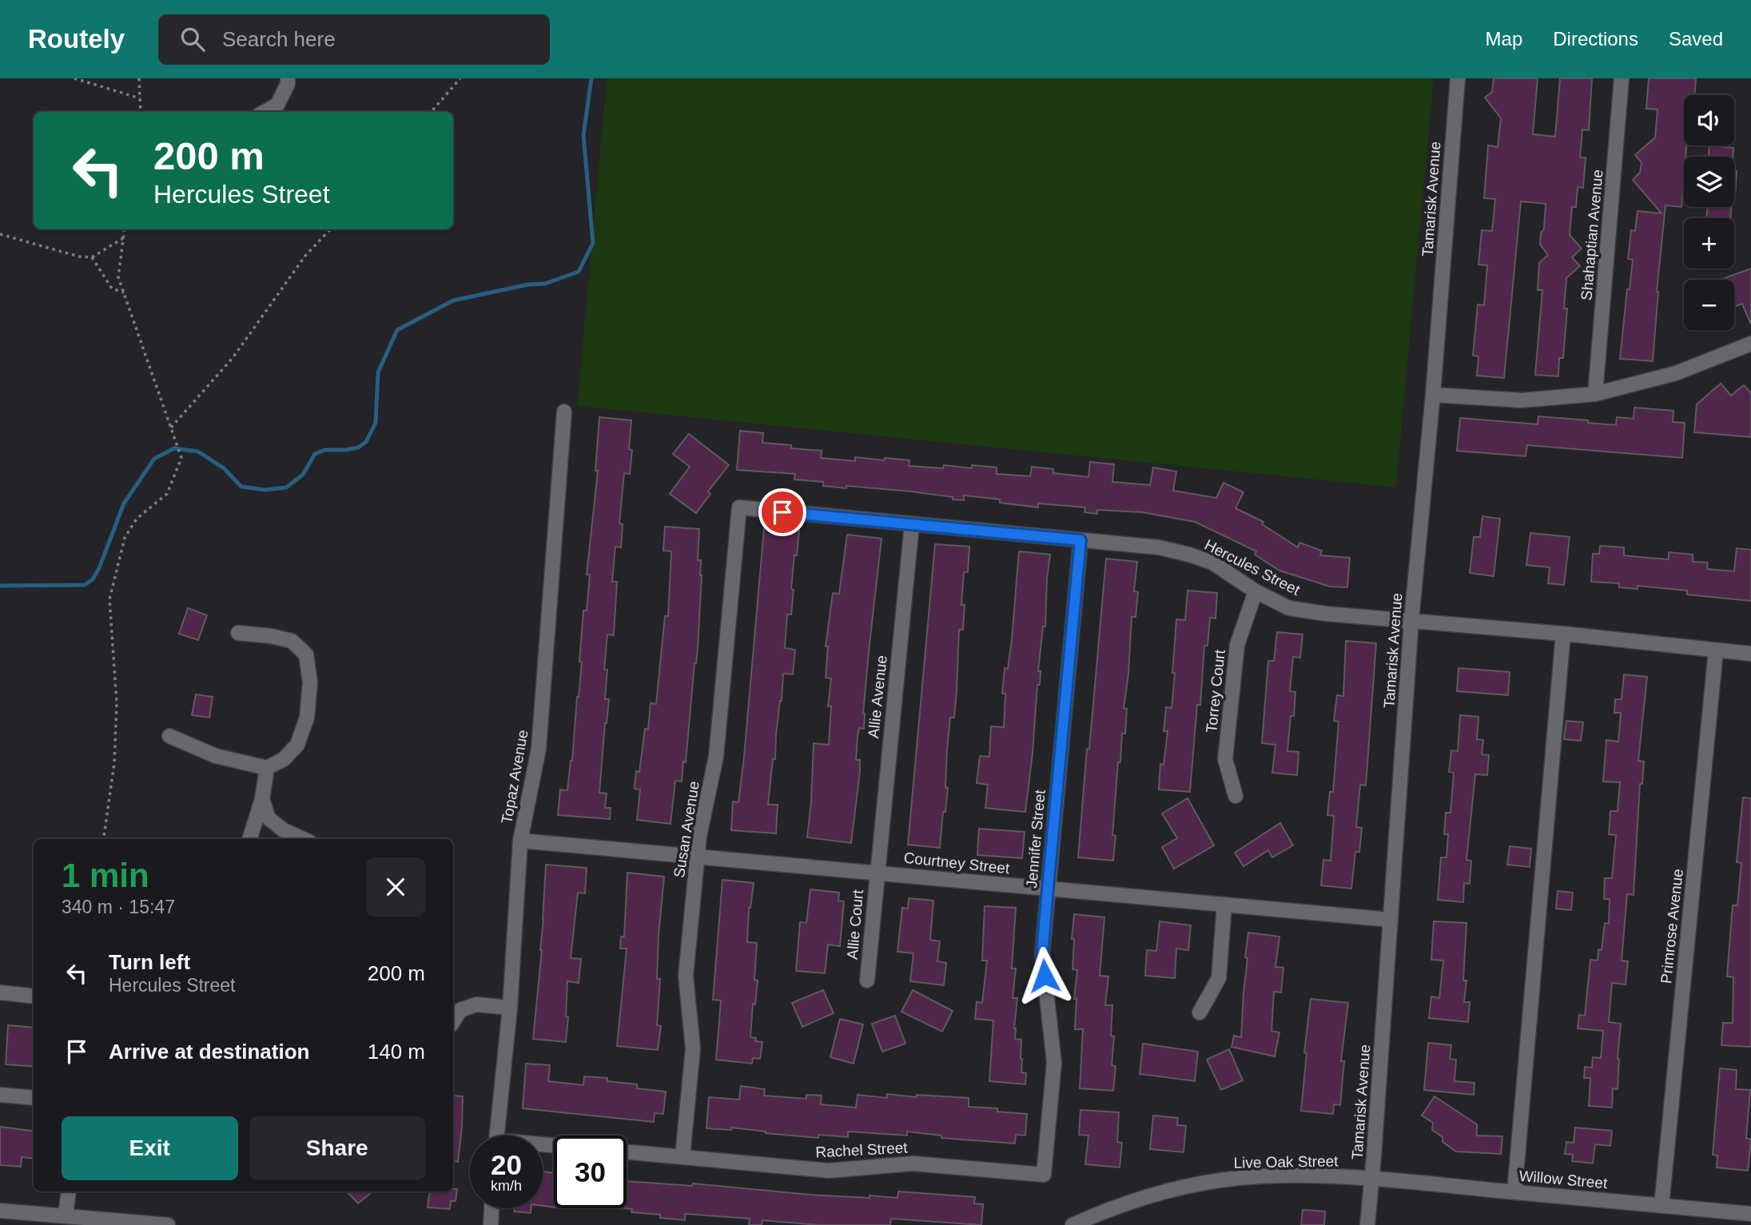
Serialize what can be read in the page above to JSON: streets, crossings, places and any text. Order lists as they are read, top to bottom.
{
  "streets": {
    "street": [
      "Tamarisk Avenue",
      "Shahaptian Avenue",
      "Hercules Street",
      "Torrey Court",
      "Allie Avenue",
      "Topaz Avenue",
      "Susan Avenue",
      "Jennifer Street",
      "Courtney Street",
      "Allie Court",
      "Primrose Avenue",
      "Rachel Street",
      "Live Oak Street",
      "Willow Street"
    ]
  },
  "crossings": [
    ["Tamarisk Avenue", "Hercules Street"],
    ["Tamarisk Avenue", "Courtney Street"],
    ["Tamarisk Avenue", "Live Oak Street"],
    ["Tamarisk Avenue", "Willow Street"],
    ["Hercules Street", "Torrey Court"],
    ["Hercules Street", "Allie Avenue"],
    ["Hercules Street", "Susan Avenue"],
    ["Hercules Street", "Jennifer Street"],
    ["Hercules Street", "Primrose Avenue"],
    ["Allie Avenue", "Courtney Street"],
    ["Allie Avenue", "Allie Court"],
    ["Topaz Avenue", "Courtney Street"],
    ["Susan Avenue", "Courtney Street"],
    ["Susan Avenue", "Rachel Street"],
    ["Jennifer Street", "Courtney Street"],
    ["Jennifer Street", "Rachel Street"],
    ["Courtney Street", "Allie Court"],
    ["Primrose Avenue", "Willow Street"],
    ["Live Oak Street", "Willow Street"]
  ],
  "page": {
    "header": "Routely",
    "search": "Search here",
    "nav": ["Map", "Directions", "Saved"],
    "map_buttons": ["+", "−"],
    "turn": ["200 m", "Hercules Street"],
    "heading": ["1 min", "340 m · 15:47"],
    "list": [
      {
        "name": "Turn left",
        "note": "Hercules Street",
        "value": "200 m"
      },
      {
        "name": "Arrive at destination",
        "value": "140 m"
      }
    ],
    "buttons": ["Exit", "Share"],
    "speed": "20 km/h",
    "limit": "30"
  }
}
